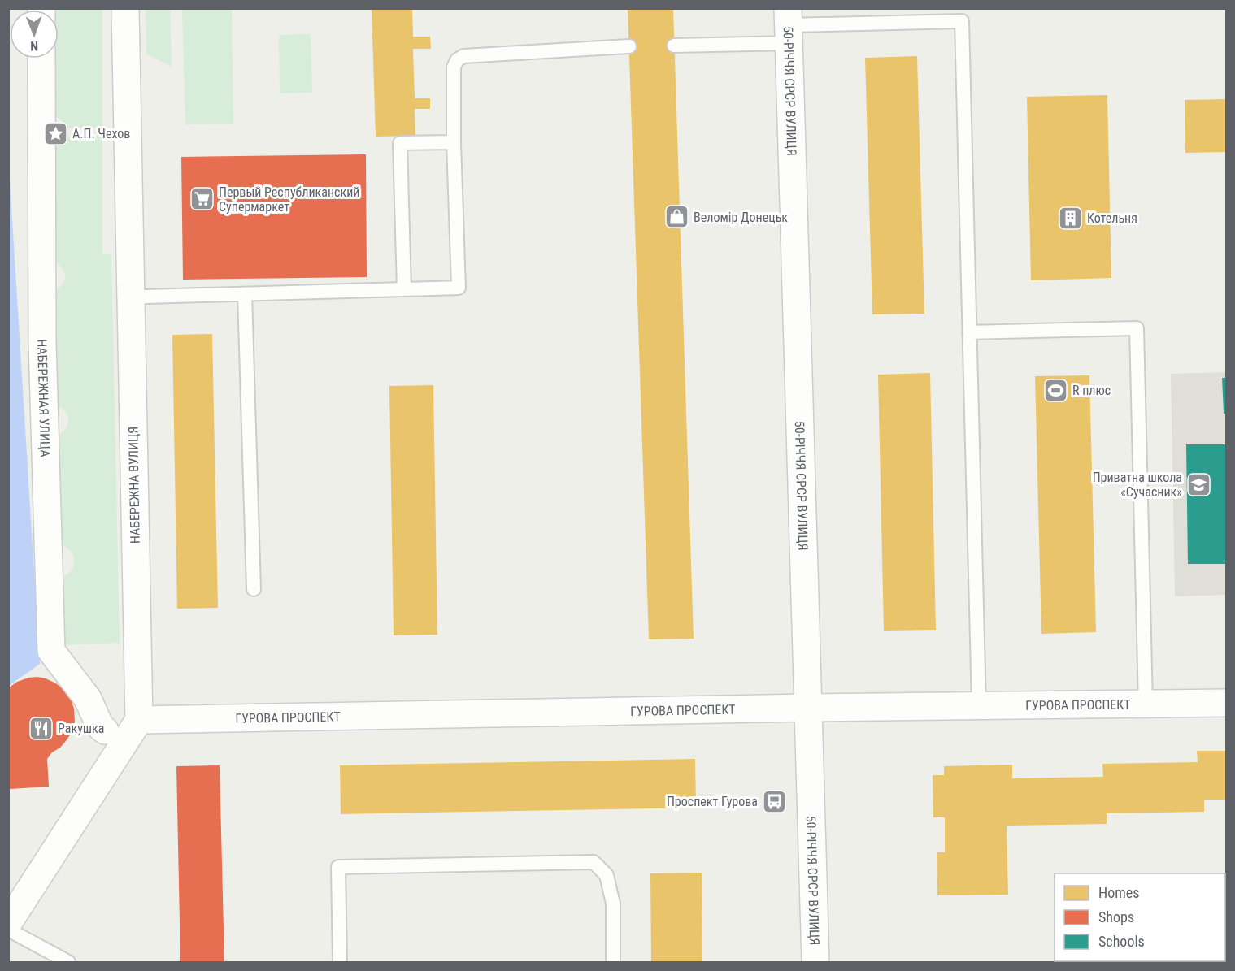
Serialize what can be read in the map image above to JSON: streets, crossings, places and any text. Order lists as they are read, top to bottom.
{
  "streets": {
    "street": [
      "50-РІЧЧЯ СРСР ВУЛИЦЯ",
      "НАБЕРЕЖНАЯ УЛИЦА",
      "НАБЕРЕЖНА ВУЛИЦЯ",
      "ГУРОВА ПРОСПЕКТ"
    ]
  },
  "crossings": [
    ["50-РІЧЧЯ СРСР ВУЛИЦЯ", "ГУРОВА ПРОСПЕКТ"],
    ["НАБЕРЕЖНА ВУЛИЦЯ", "ГУРОВА ПРОСПЕКТ"]
  ],
  "places": {
    "place": ["А.П. Чехов"],
    "supermarket": ["Первый Республиканский Супермаркет"],
    "shop": ["Веломір Донецьк"],
    "building": ["Котельня"],
    "sports": ["R плюс"],
    "school or university": ["Приватна школа «Сучасник»"],
    "restaurant": ["Ракушка"],
    "bus stop": ["Проспект Гурова"]
  },
  "legend": ["Homes", "Shops", "Schools"],
  "north": "bottom"
}
